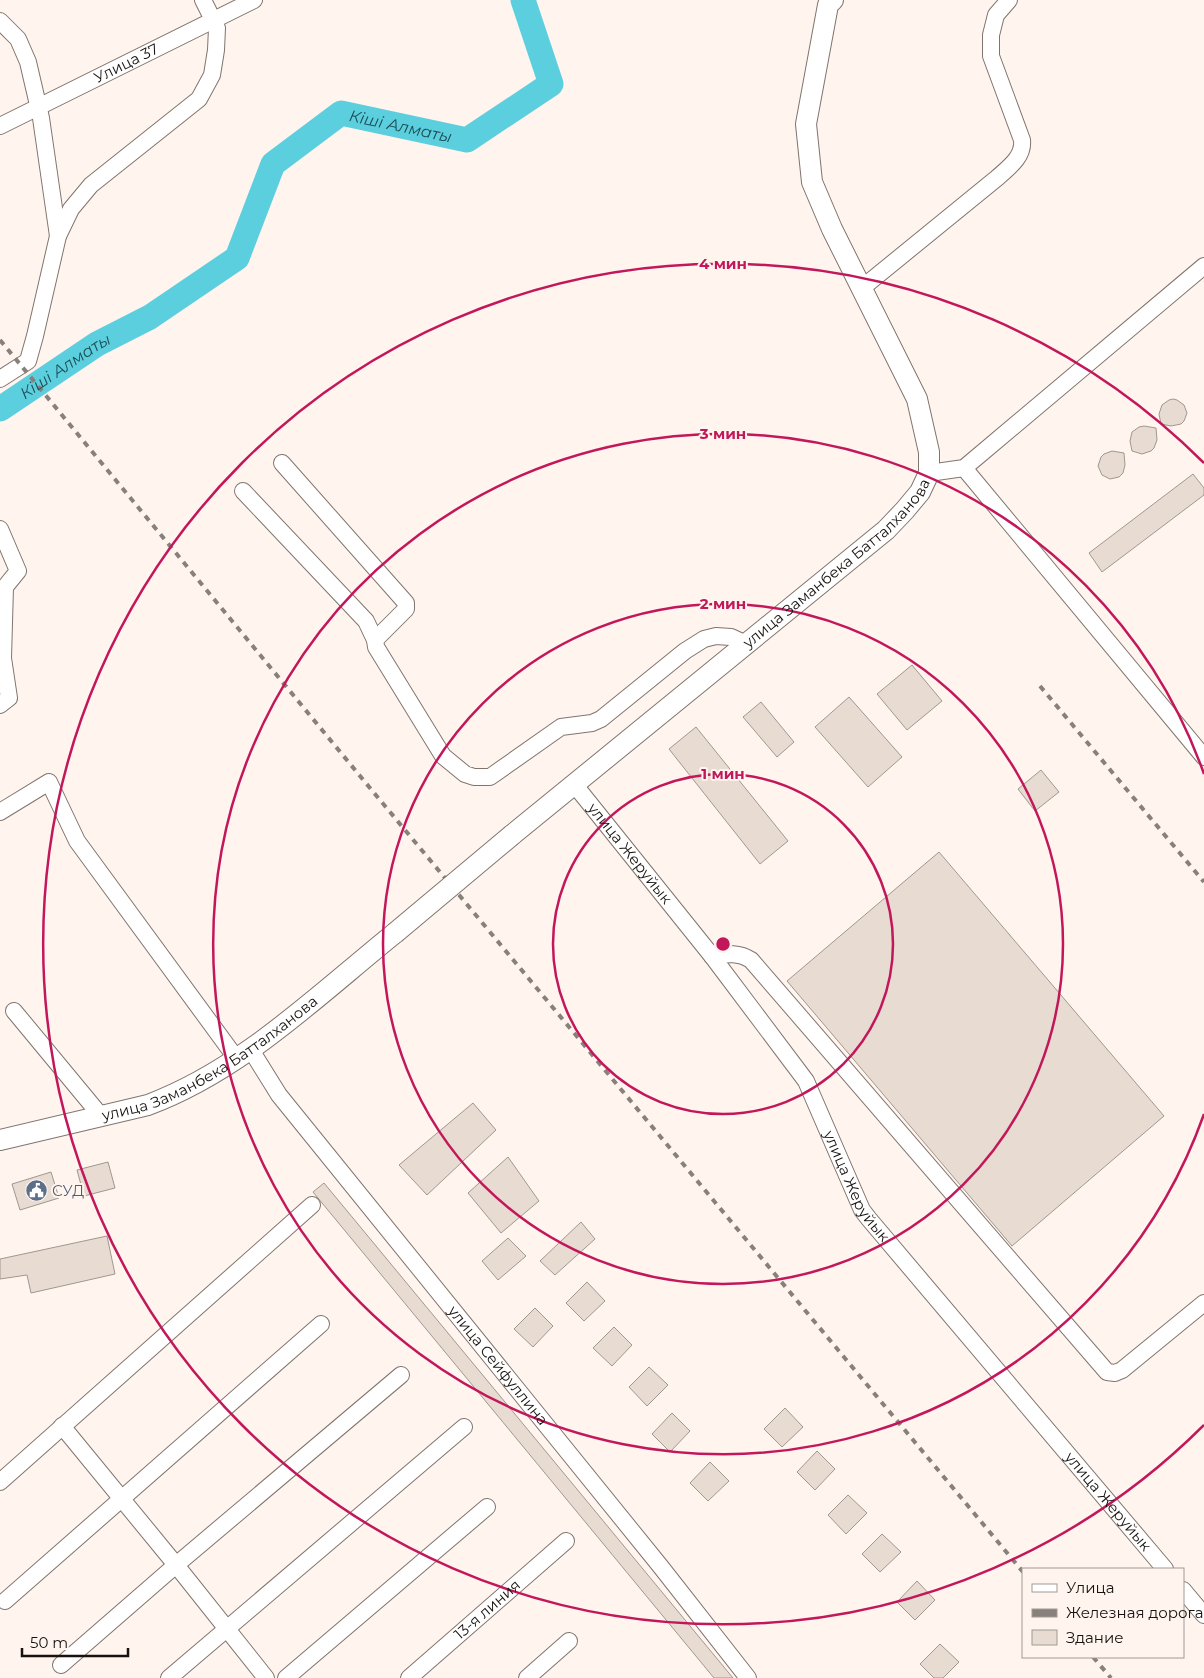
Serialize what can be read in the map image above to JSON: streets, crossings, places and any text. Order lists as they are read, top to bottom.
{
  "streets": {
    "main road": ["улица Заманбека Батталханова"],
    "street": [
      "Улица 37",
      "улица Жеруйык",
      "улица Сейфуллина",
      "13-я линия"
    ]
  },
  "crossings": [
    ["улица Заманбека Батталханова", "улица Жеруйык"],
    ["улица Заманбека Батталханова", "улица Сейфуллина"]
  ],
  "water": ["Кіші Алматы"],
  "places": {
    "public building": ["СУД"]
  },
  "legend": ["Улица", "Железная дорога", "Здание"],
  "scale_bar": "50 m",
  "rings": [
    "4 мин",
    "3 мин",
    "2 мин",
    "1 мин"
  ]
}
